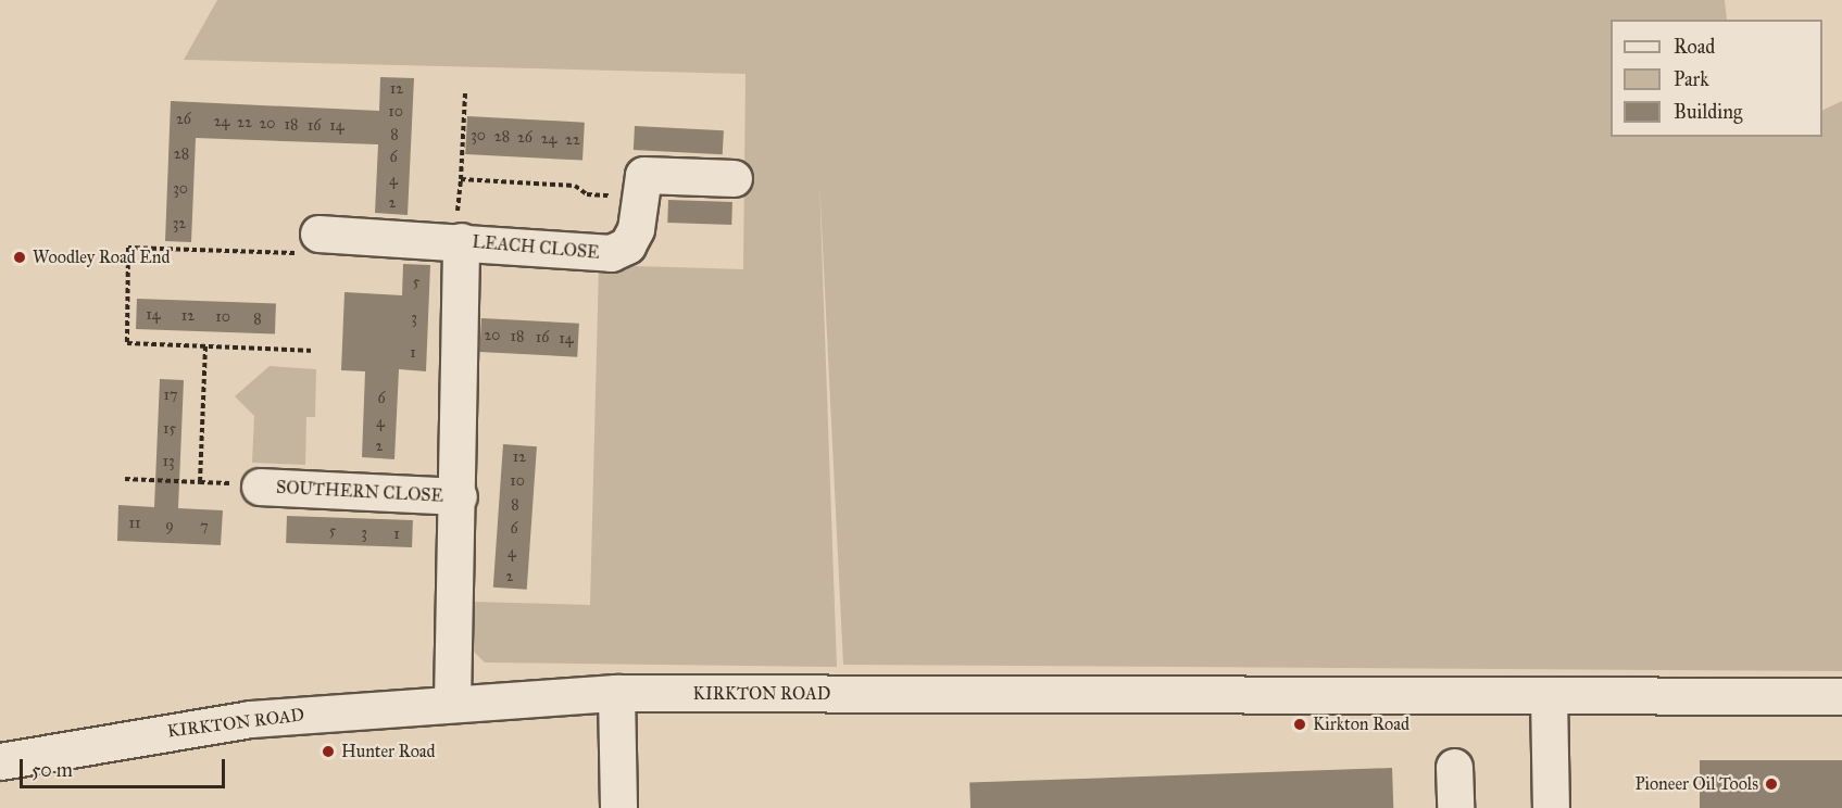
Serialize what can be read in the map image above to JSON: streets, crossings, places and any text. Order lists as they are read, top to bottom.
{
  "streets": {
    "street": ["LEACH CLOSE", "SOUTHERN CLOSE", "KIRKTON ROAD"]
  },
  "places": [
    "Woodley Road End",
    "Kirkton Road",
    "Hunter Road",
    "Pioneer Oil Tools"
  ],
  "house_numbers": [
    "12",
    "10",
    "26",
    "24",
    "22",
    "20",
    "18",
    "16",
    "14",
    "8",
    "30",
    "28",
    "26",
    "24",
    "22",
    "28",
    "6",
    "4",
    "30",
    "2",
    "32",
    "5",
    "14",
    "12",
    "10",
    "3",
    "8",
    "20",
    "18",
    "16",
    "14",
    "1",
    "17",
    "6",
    "4",
    "15",
    "2",
    "12",
    "13",
    "10",
    "8",
    "11",
    "9",
    "7",
    "6",
    "5",
    "3",
    "1",
    "4",
    "2"
  ],
  "legend": ["Road", "Park", "Building"],
  "scale_bar": "50 m"
}
